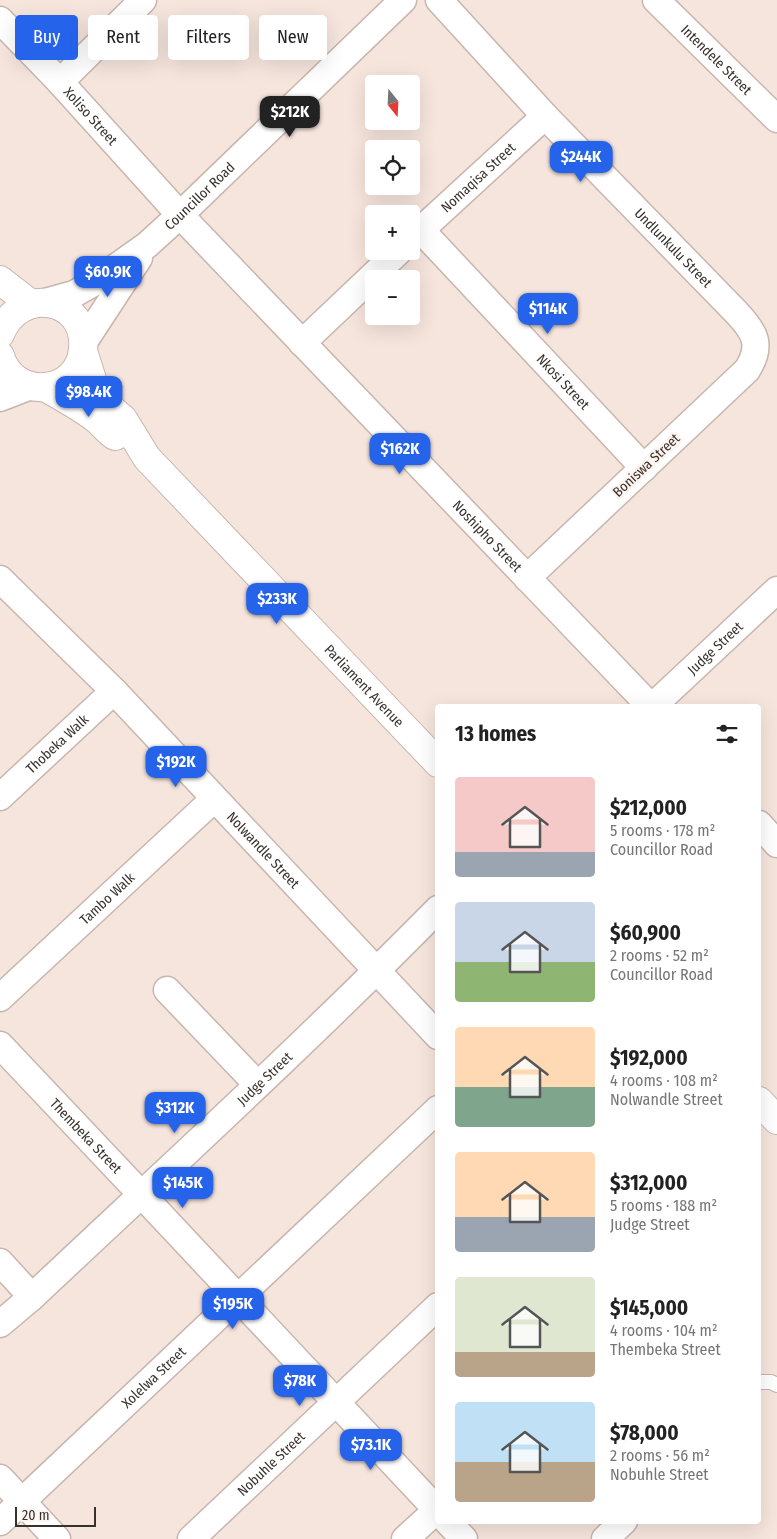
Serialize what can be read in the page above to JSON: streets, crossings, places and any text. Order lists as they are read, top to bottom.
{
  "streets": {
    "street": [
      "Intendele Street",
      "Xoliso Street",
      "Nomaqisa Street",
      "Councillor Road",
      "Undlunkulu Street",
      "Nkosi Street",
      "Boniswa Street",
      "Noshipho Street",
      "Judge Street",
      "Parliament Avenue",
      "Thobeka Walk",
      "Nolwandle Street",
      "Tambo Walk",
      "Thembeka Street",
      "Xolelwa Street",
      "Nobuhle Street"
    ]
  },
  "crossings": [
    ["Xoliso Street", "Councillor Road"],
    ["Xoliso Street", "Noshipho Street"],
    ["Nomaqisa Street", "Undlunkulu Street"],
    ["Councillor Road", "Noshipho Street"],
    ["Councillor Road", "Parliament Avenue"],
    ["Undlunkulu Street", "Boniswa Street"],
    ["Nkosi Street", "Boniswa Street"],
    ["Boniswa Street", "Noshipho Street"],
    ["Judge Street", "Nolwandle Street"],
    ["Judge Street", "Thembeka Street"],
    ["Thobeka Walk", "Nolwandle Street"],
    ["Nolwandle Street", "Tambo Walk"],
    ["Thembeka Street", "Xolelwa Street"],
    ["Thembeka Street", "Nobuhle Street"]
  ],
  "scale_bar": "20 m",
  "north": "bottom",
  "page": {
    "chip": [
      "Buy",
      "Rent",
      "Filters",
      "New"
    ],
    "map_buttons": ["+", "−"],
    "price": [
      "$212K",
      "$244K",
      "$60.9K",
      "$114K",
      "$98.4K",
      "$162K",
      "$233K",
      "$192K",
      "$312K",
      "$145K",
      "$195K",
      "$78K",
      "$73.1K"
    ],
    "heading": "13 homes",
    "list": [
      {
        "name": "$212,000",
        "note": "5 rooms · 178 m² · Councillor Road"
      },
      {
        "name": "$60,900",
        "note": "2 rooms · 52 m² · Councillor Road"
      },
      {
        "name": "$192,000",
        "note": "4 rooms · 108 m² · Nolwandle Street"
      },
      {
        "name": "$312,000",
        "note": "5 rooms · 188 m² · Judge Street"
      },
      {
        "name": "$145,000",
        "note": "4 rooms · 104 m² · Thembeka Street"
      },
      {
        "name": "$78,000",
        "note": "2 rooms · 56 m² · Nobuhle Street"
      }
    ],
    "scale": "20 m"
  }
}
